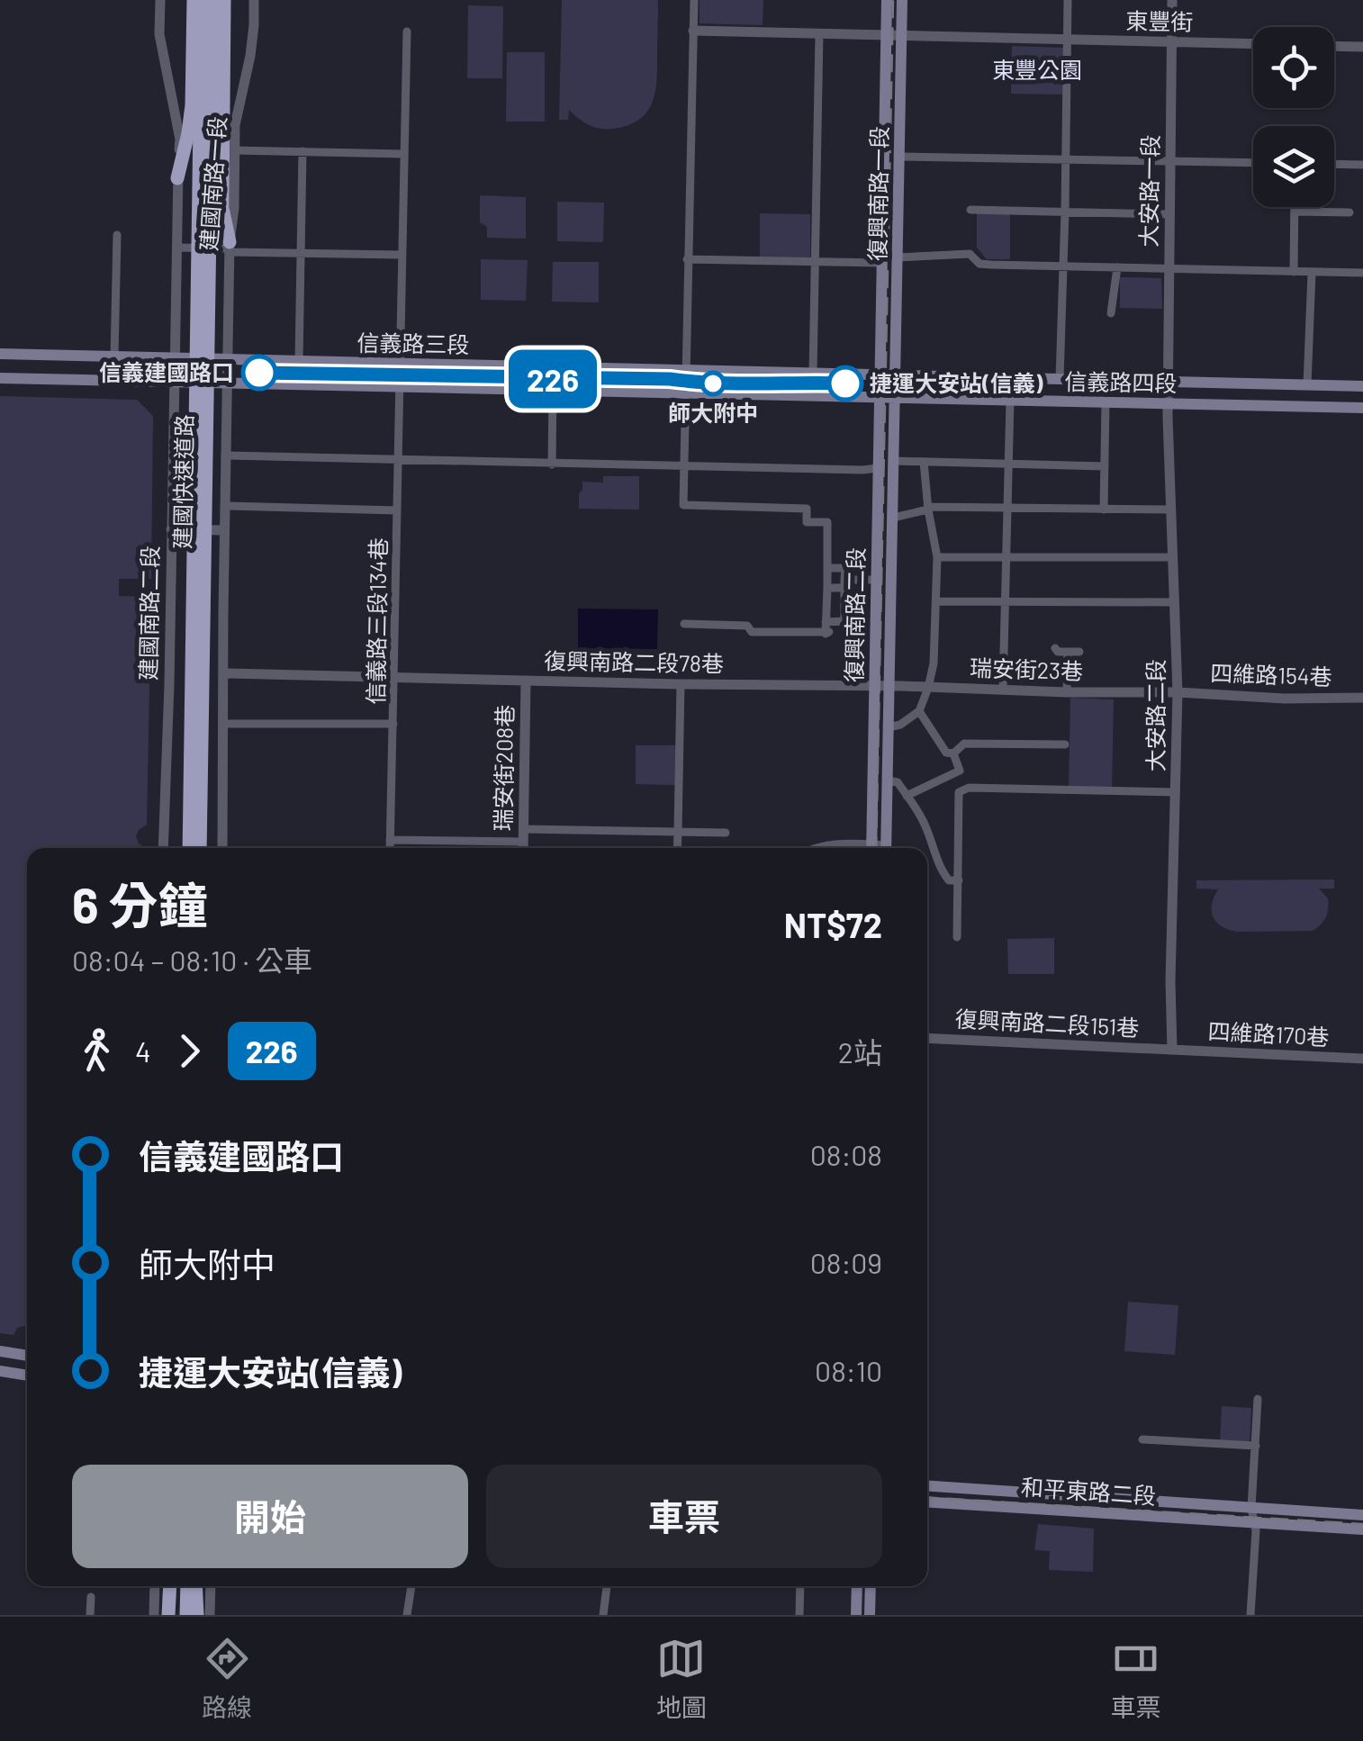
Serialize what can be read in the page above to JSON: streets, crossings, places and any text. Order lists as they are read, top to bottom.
{
  "streets": {
    "highway": ["建國快速道路"],
    "main road": [
      "復興南路一段",
      "信義路三段",
      "信義路四段",
      "復興南路二段",
      "和平東路二段"
    ],
    "street": [
      "東豐街",
      "建國南路一段",
      "大安路一段",
      "建國南路二段",
      "信義路三段134巷",
      "復興南路二段78巷",
      "瑞安街23巷",
      "四維路154巷",
      "大安路二段",
      "瑞安街208巷",
      "復興南路二段151巷",
      "四維路170巷"
    ]
  },
  "crossings": [
    ["東豐街", "大安路一段"],
    ["東豐街", "復興南路一段"],
    ["建國南路一段", "信義路三段"],
    ["建國南路一段", "建國南路二段"],
    ["大安路一段", "信義路四段"],
    ["大安路一段", "大安路二段"],
    ["復興南路一段", "信義路三段"],
    ["復興南路一段", "信義路四段"],
    ["復興南路一段", "復興南路二段"],
    ["信義路三段", "信義路四段"],
    ["信義路三段", "建國南路二段"],
    ["信義路三段", "復興南路二段"],
    ["信義路三段", "信義路三段134巷"],
    ["信義路四段", "復興南路二段"],
    ["信義路四段", "大安路二段"],
    ["復興南路二段", "復興南路二段78巷"],
    ["復興南路二段", "瑞安街23巷"],
    ["信義路三段134巷", "復興南路二段78巷"],
    ["復興南路二段78巷", "瑞安街23巷"],
    ["復興南路二段78巷", "瑞安街208巷"],
    ["瑞安街23巷", "四維路154巷"],
    ["瑞安街23巷", "大安路二段"],
    ["四維路154巷", "大安路二段"],
    ["大安路二段", "復興南路二段151巷"],
    ["大安路二段", "四維路170巷"],
    ["復興南路二段151巷", "四維路170巷"]
  ],
  "parks": ["東豐公園"],
  "places": ["信義建國路口", "師大附中", "捷運大安站(信義)"],
  "lines": ["bus line 226"],
  "page": {
    "on_map": "226",
    "heading": ["6 分鐘", "08:04 – 08:10 · 公車", "NT$72"],
    "legs": ["4", "226", "2站"],
    "list": [
      {
        "name": "信義建國路口",
        "value": "08:08"
      },
      {
        "name": "師大附中",
        "value": "08:09"
      },
      {
        "name": "捷運大安站(信義)",
        "value": "08:10"
      }
    ],
    "buttons": ["開始", "車票"],
    "tabs": ["路線", "地圖", "車票"]
  }
}
